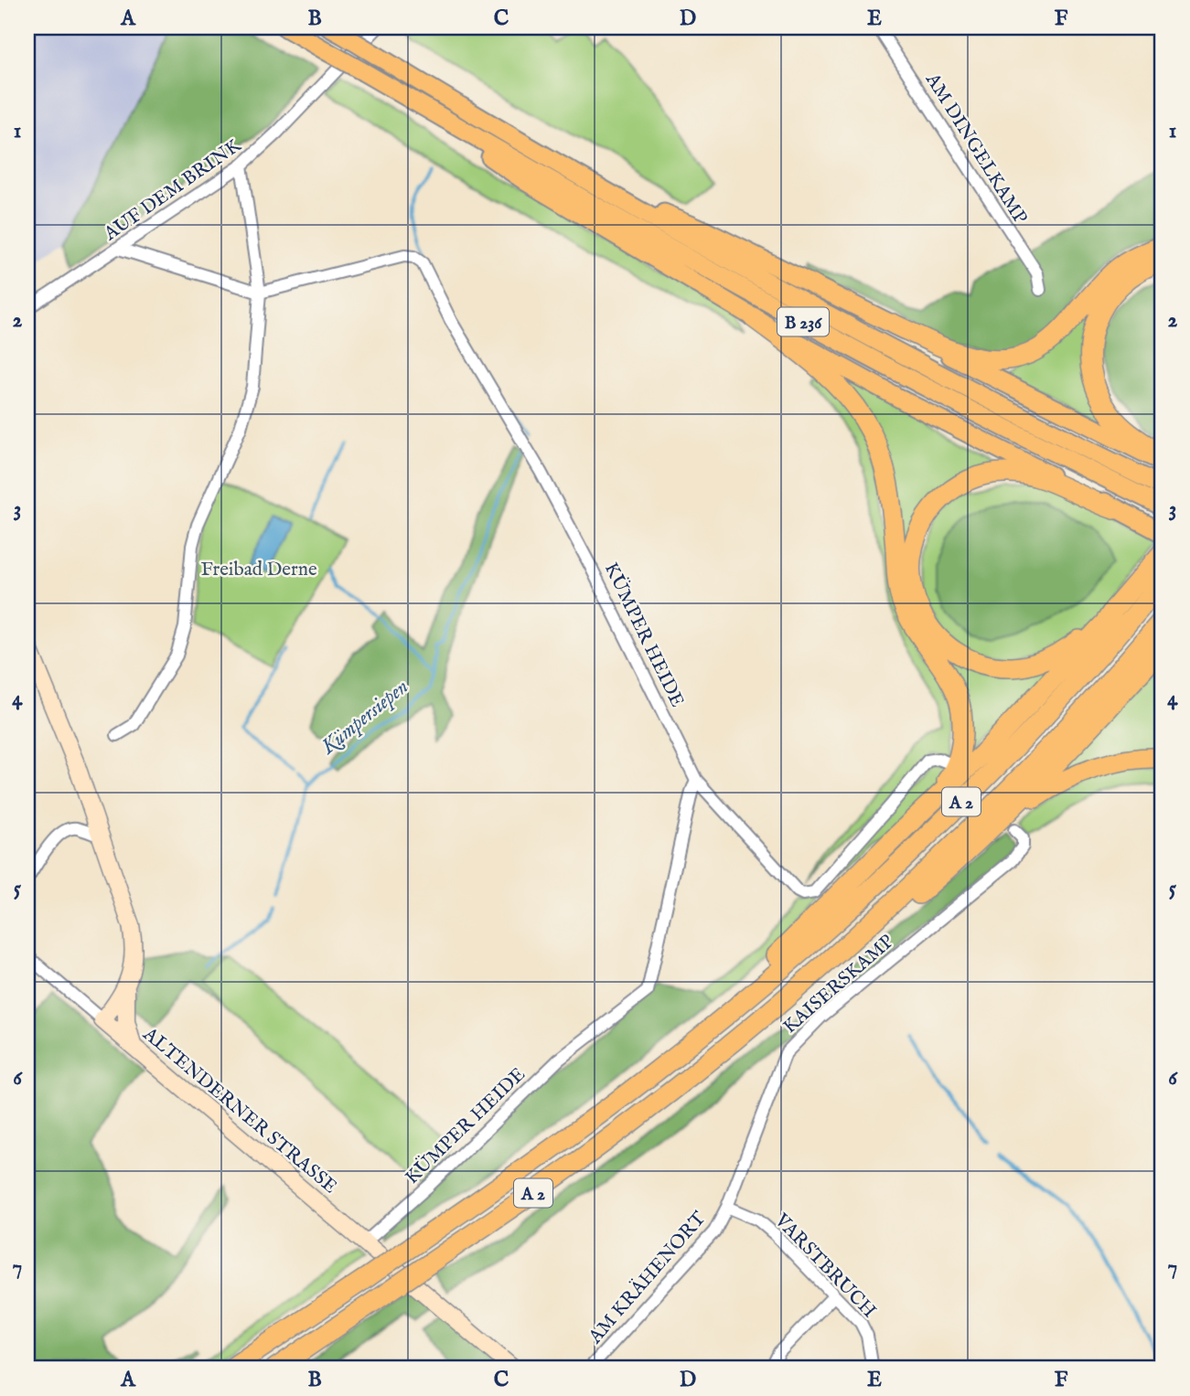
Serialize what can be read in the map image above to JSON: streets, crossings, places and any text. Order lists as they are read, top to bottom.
{
  "streets": {
    "highway": ["B 236", "A 2"],
    "main road": ["ALTENDERNER STRASSE"],
    "street": [
      "AM DINGELKAMP",
      "AUF DEM BRINK",
      "KÜMPER HEIDE",
      "KAISERSKAMP",
      "VARSTBRUCH",
      "AM KRÄHENORT"
    ]
  },
  "crossings": [
    ["KÜMPER HEIDE", "ALTENDERNER STRASSE"],
    ["KAISERSKAMP", "VARSTBRUCH"],
    ["KAISERSKAMP", "AM KRÄHENORT"],
    ["VARSTBRUCH", "AM KRÄHENORT"]
  ],
  "water": ["Kümpersiepen"],
  "parks": ["Freibad Derne"],
  "grid": {
    "columns": [
      "A",
      "B",
      "C",
      "D",
      "E",
      "F"
    ],
    "rows": [
      "1",
      "2",
      "3",
      "4",
      "5",
      "6",
      "7"
    ]
  }
}
